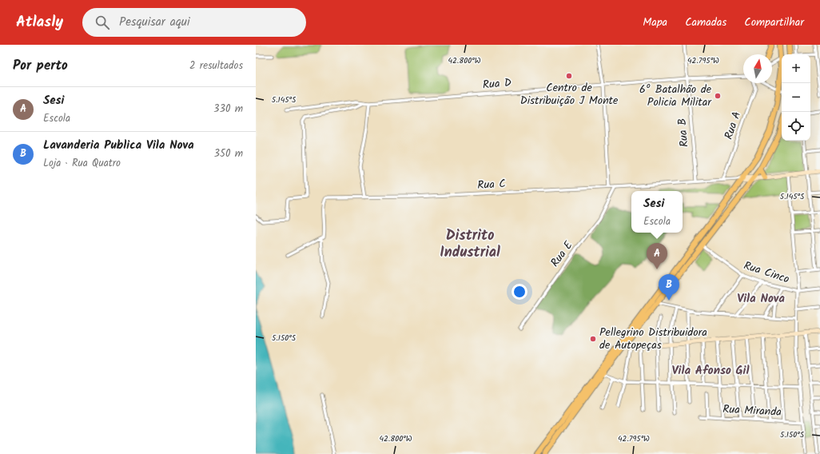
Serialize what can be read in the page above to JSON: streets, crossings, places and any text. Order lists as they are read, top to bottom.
{
  "streets": {
    "street": [
      "Rua D",
      "Rua A",
      "Rua B",
      "Rua C",
      "Rua E",
      "Rua Cinco",
      "Rua Miranda"
    ]
  },
  "crossings": [
    ["Rua D", "Rua B"],
    ["Rua A", "Rua C"],
    ["Rua B", "Rua C"],
    ["Rua C", "Rua E"]
  ],
  "districts": ["Distrito Industrial", "Vila Nova", "Vila Afonso Gil"],
  "places": ["Centro de Distribuição J Monte", "6º Batalhão de Policia Militar", "Pellegrino Distribuidora de Autopeças"],
  "north": "top",
  "page": {
    "header": "Atlasly",
    "search": "Pesquisar aqui",
    "nav": ["Mapa", "Camadas", "Compartilhar"],
    "heading": ["Por perto", "2 resultados"],
    "map_buttons": ["+", "−"],
    "list": [
      {
        "mark": "A",
        "name": "Sesi",
        "note": "Escola",
        "value": "330 m"
      },
      {
        "mark": "B",
        "name": "Lavanderia Publica Vila Nova",
        "note": "Loja · Rua Quatro",
        "value": "350 m"
      }
    ],
    "popup": ["Sesi", "Escola"],
    "pins": ["A", "B"]
  },
  "coordinates": [
    "42.800°W",
    "42.795°W",
    "5.145°S",
    "5.150°S"
  ]
}
